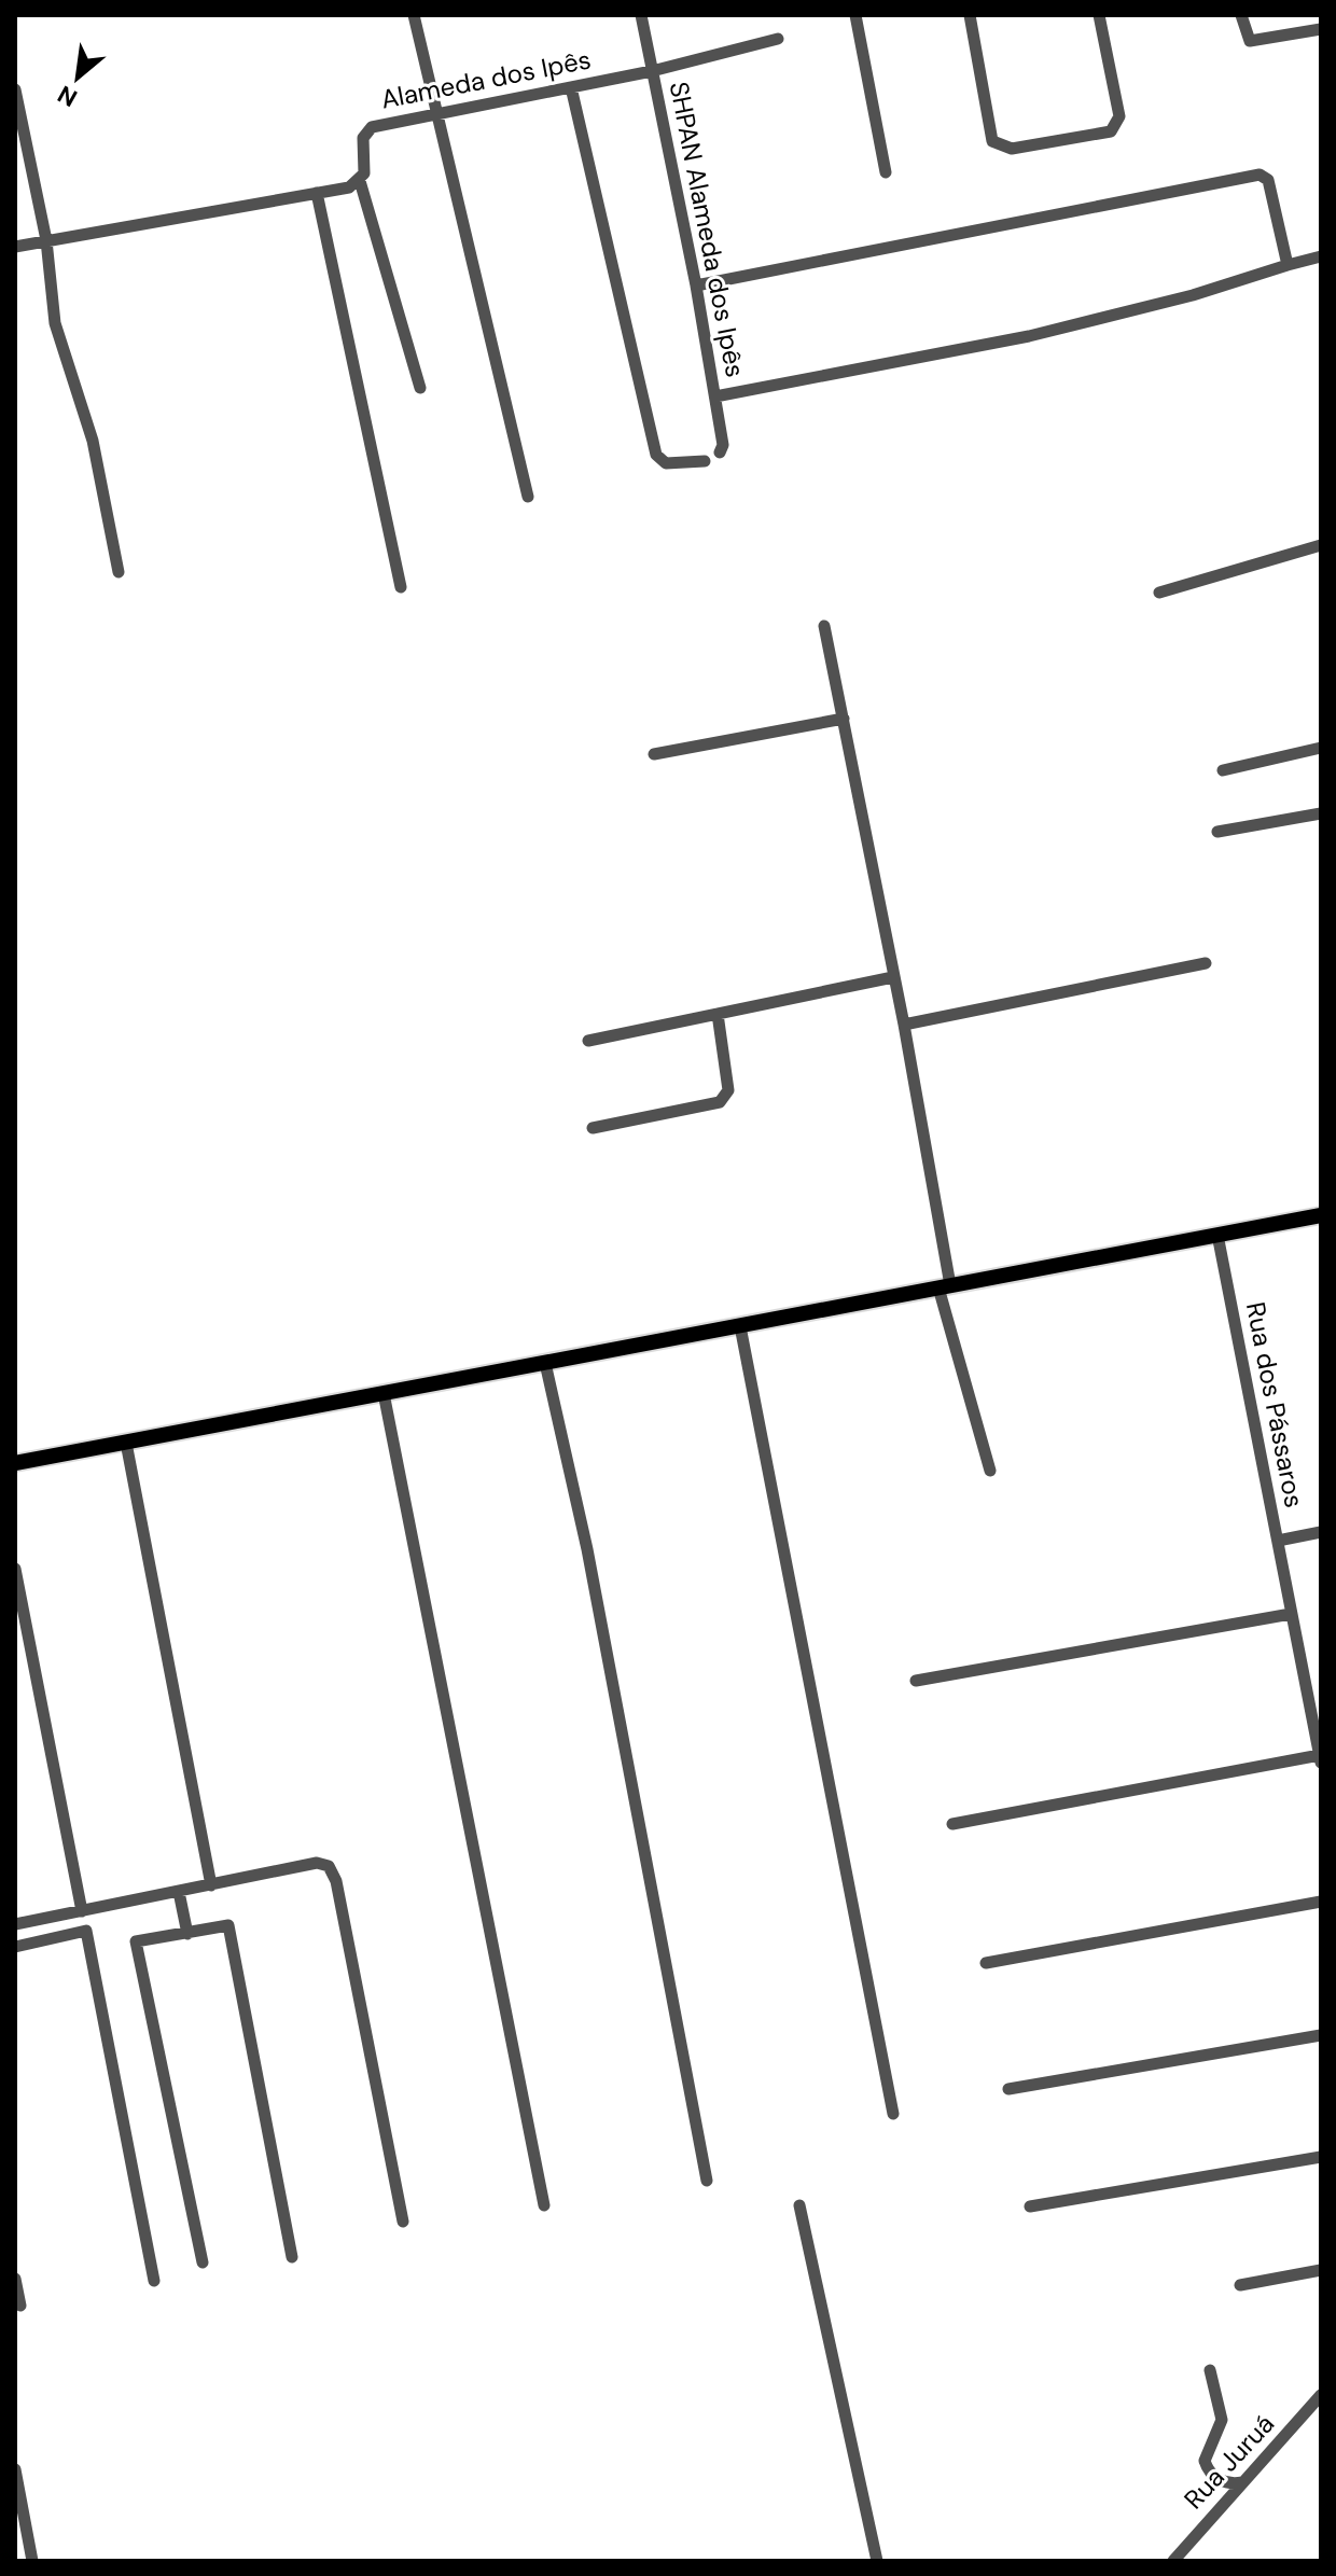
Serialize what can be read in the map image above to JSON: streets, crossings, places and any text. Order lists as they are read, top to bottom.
{
  "streets": {
    "street": [
      "Alameda dos Ipês",
      "SHPAN Alameda dos Ipês",
      "Rua dos Pássaros",
      "Rua Juruá"
    ]
  },
  "crossings": [
    ["Alameda dos Ipês", "SHPAN Alameda dos Ipês"]
  ],
  "north": "bottom left"
}
